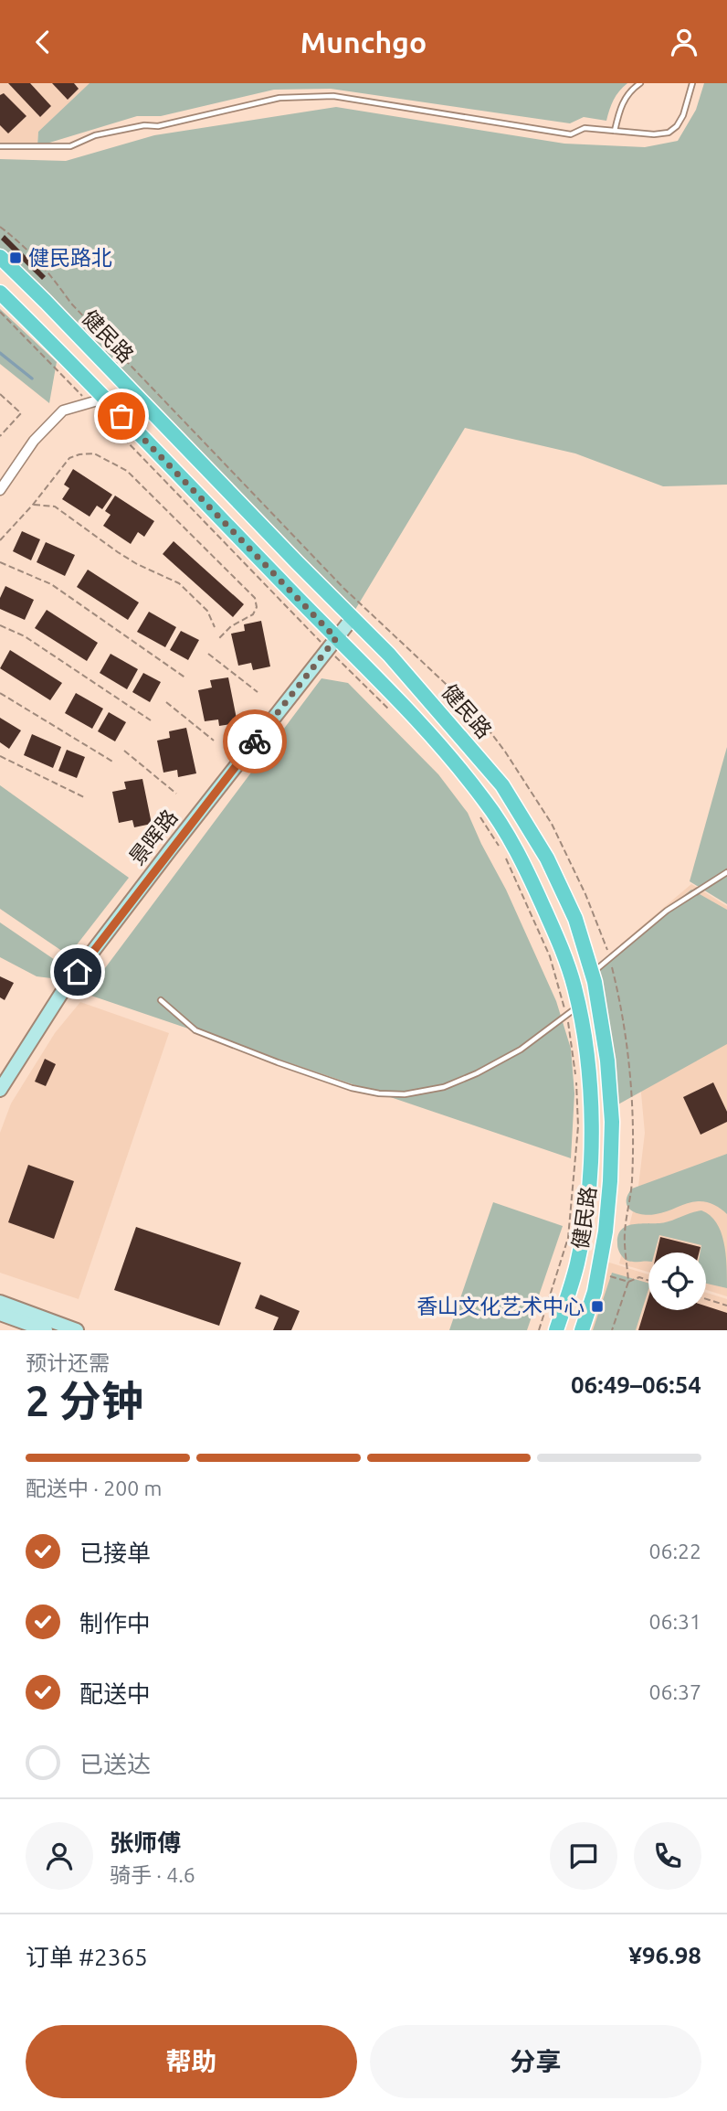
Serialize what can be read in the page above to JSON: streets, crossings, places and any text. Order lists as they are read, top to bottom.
{
  "streets": {
    "main road": ["健民路"],
    "street": ["景晖路"]
  },
  "crossings": [
    ["健民路", "景晖路"]
  ],
  "places": {
    "transit": ["健民路北", "香山文化艺术中心"]
  },
  "page": {
    "header": "Munchgo",
    "heading": ["2 分钟", "预计还需", "06:49–06:54"],
    "panel": [
      "张师傅",
      "骑手 · 4.6",
      "订单 #2365",
      "¥96.98"
    ],
    "bar": "配送中 · 200 m",
    "list": [
      ["已接单", "06:22"],
      ["制作中", "06:31"],
      ["配送中", "06:37"],
      "已送达"
    ],
    "buttons": ["帮助", "分享"]
  }
}
